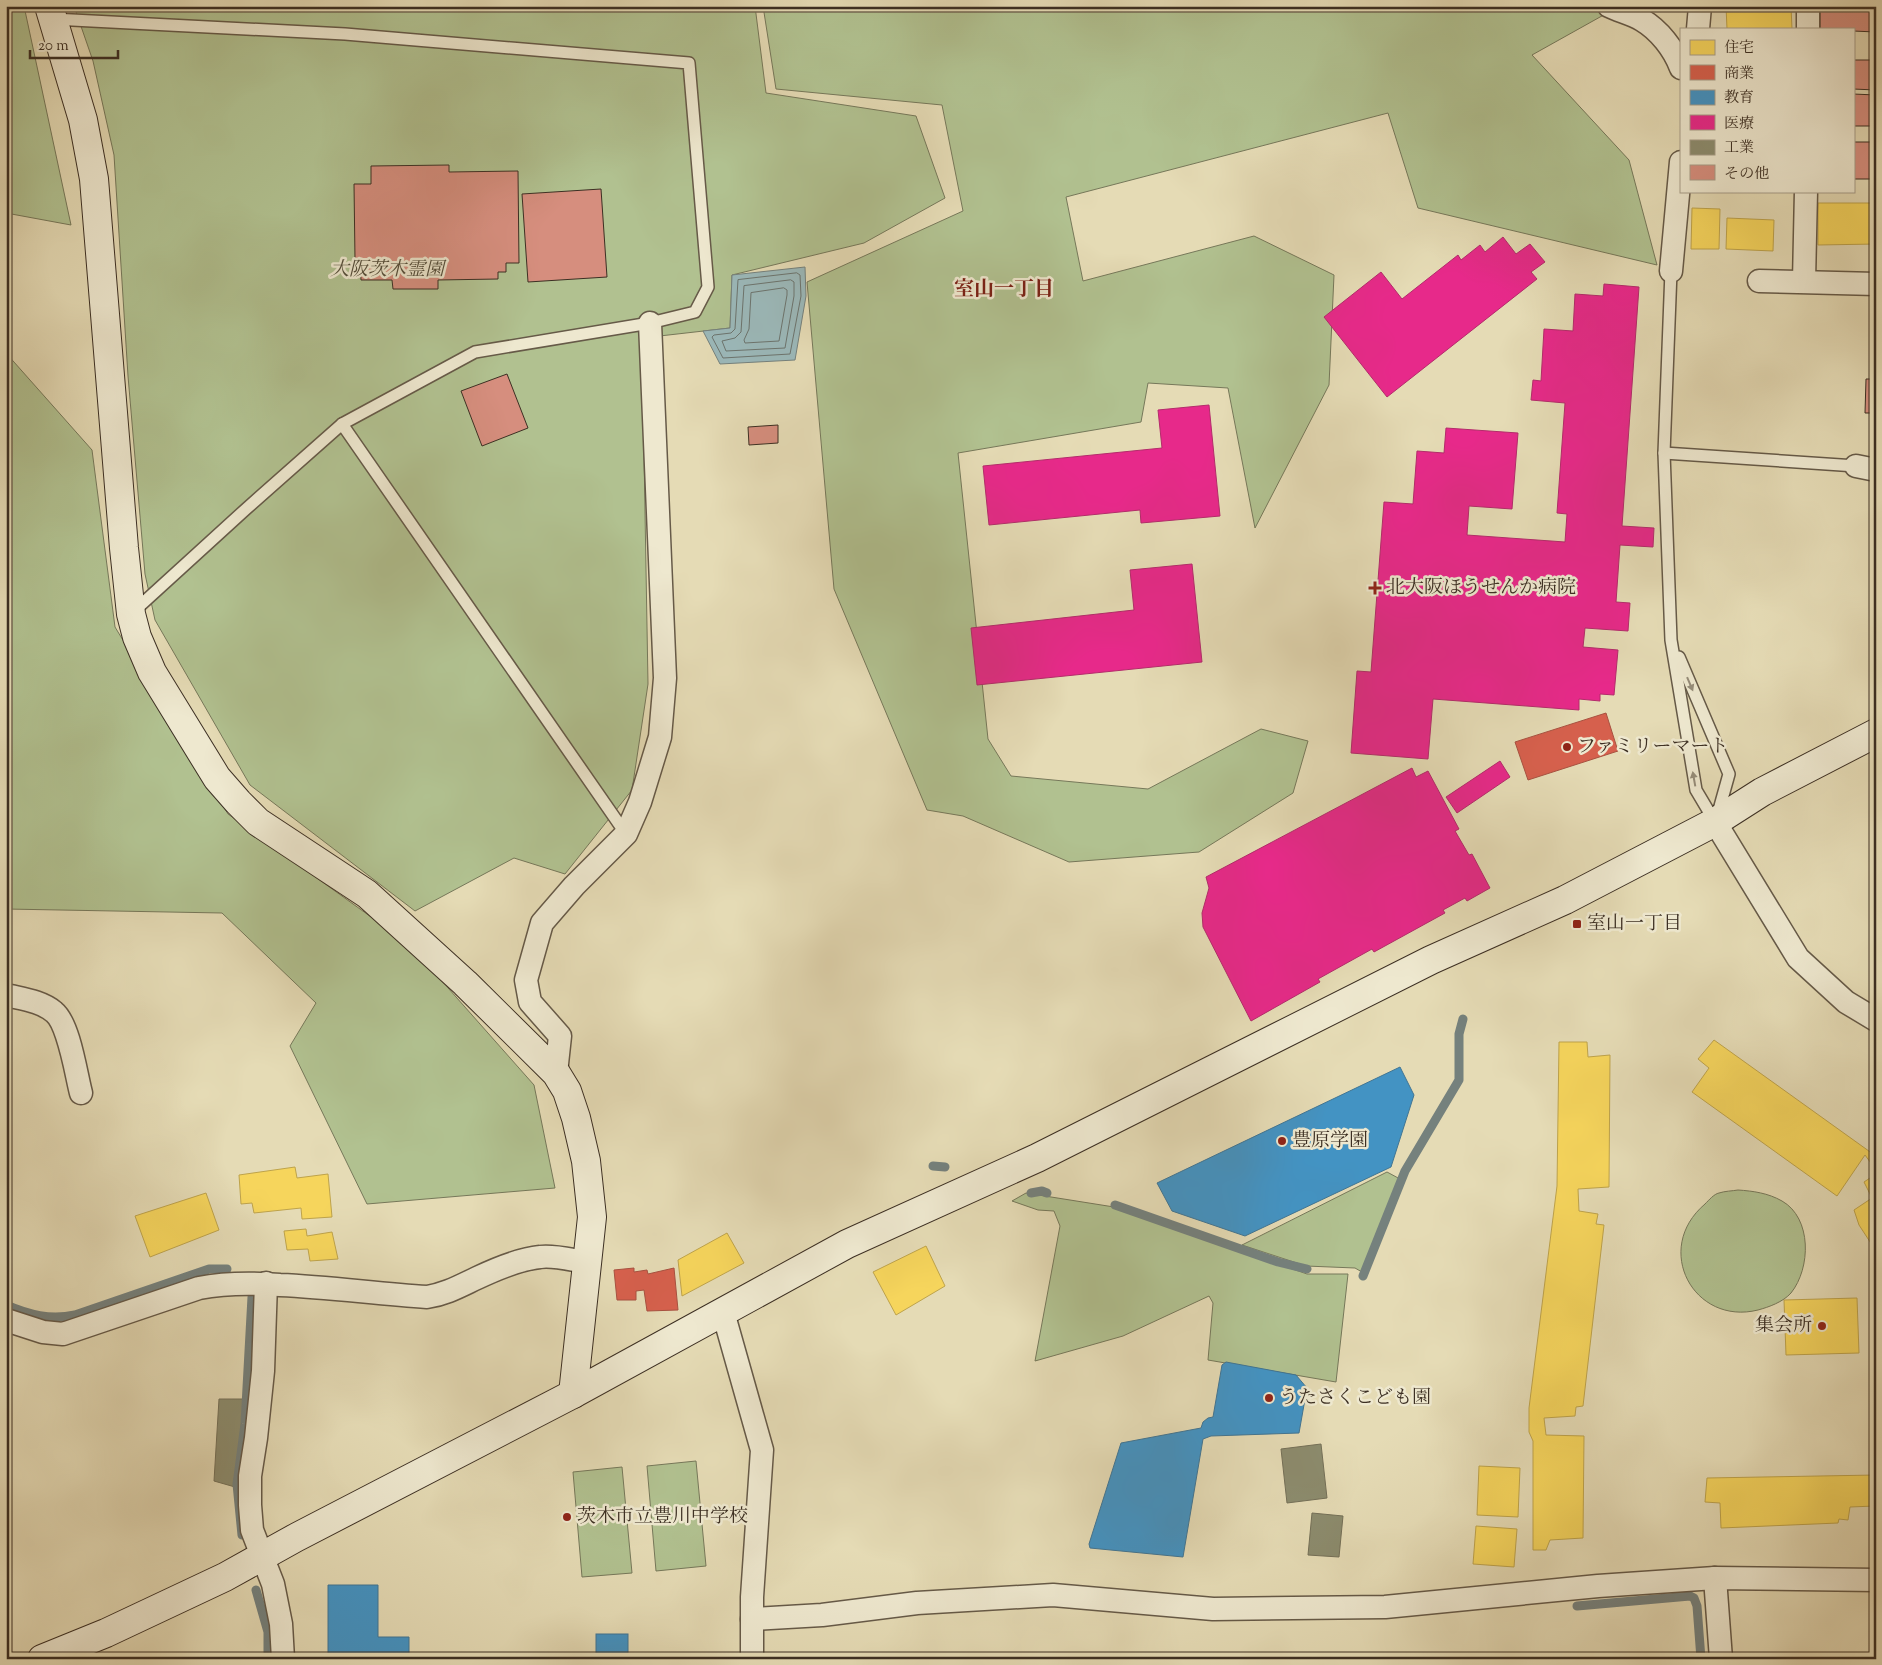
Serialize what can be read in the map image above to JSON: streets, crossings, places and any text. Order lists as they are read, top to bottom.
{
  "districts": ["室山一丁目"],
  "parks": ["大阪茨木霊園"],
  "places": {
    "health": ["北大阪ほうせんか病院"],
    "other": [
      "ファミリーマート",
      "豊原学園",
      "集会所",
      "うたさくこども園",
      "茨木市立豊川中学校"
    ],
    "transit": ["室山一丁目"]
  },
  "legend": [
    "住宅",
    "商業",
    "教育",
    "医療",
    "工業",
    "その他"
  ],
  "scale_bar": "20 m"
}
